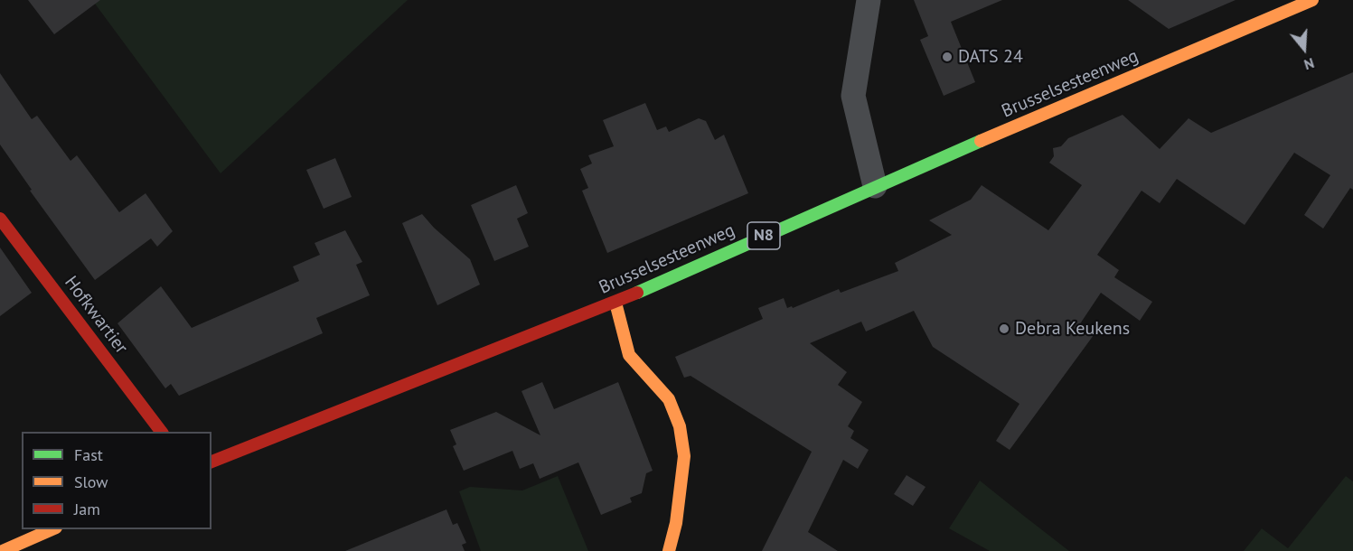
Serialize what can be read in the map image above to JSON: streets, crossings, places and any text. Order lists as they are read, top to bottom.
{
  "streets": {
    "main road": ["Brusselsesteenweg", "N8", "Hofkwartier"]
  },
  "places": ["DATS 24", "Debra Keukens"],
  "legend": ["Fast", "Slow", "Jam"],
  "north": "bottom"
}
